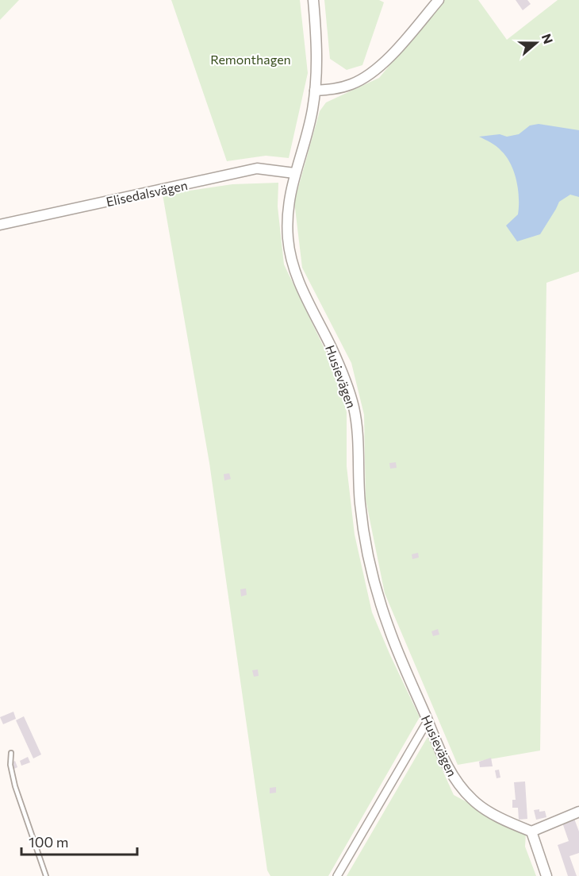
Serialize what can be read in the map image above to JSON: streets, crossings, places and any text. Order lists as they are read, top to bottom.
{
  "streets": {
    "street": ["Elisedalsvägen", "Husievägen"]
  },
  "crossings": [
    ["Elisedalsvägen", "Husievägen"]
  ],
  "parks": ["Remonthagen"],
  "scale_bar": "100 m",
  "north": "right"
}
